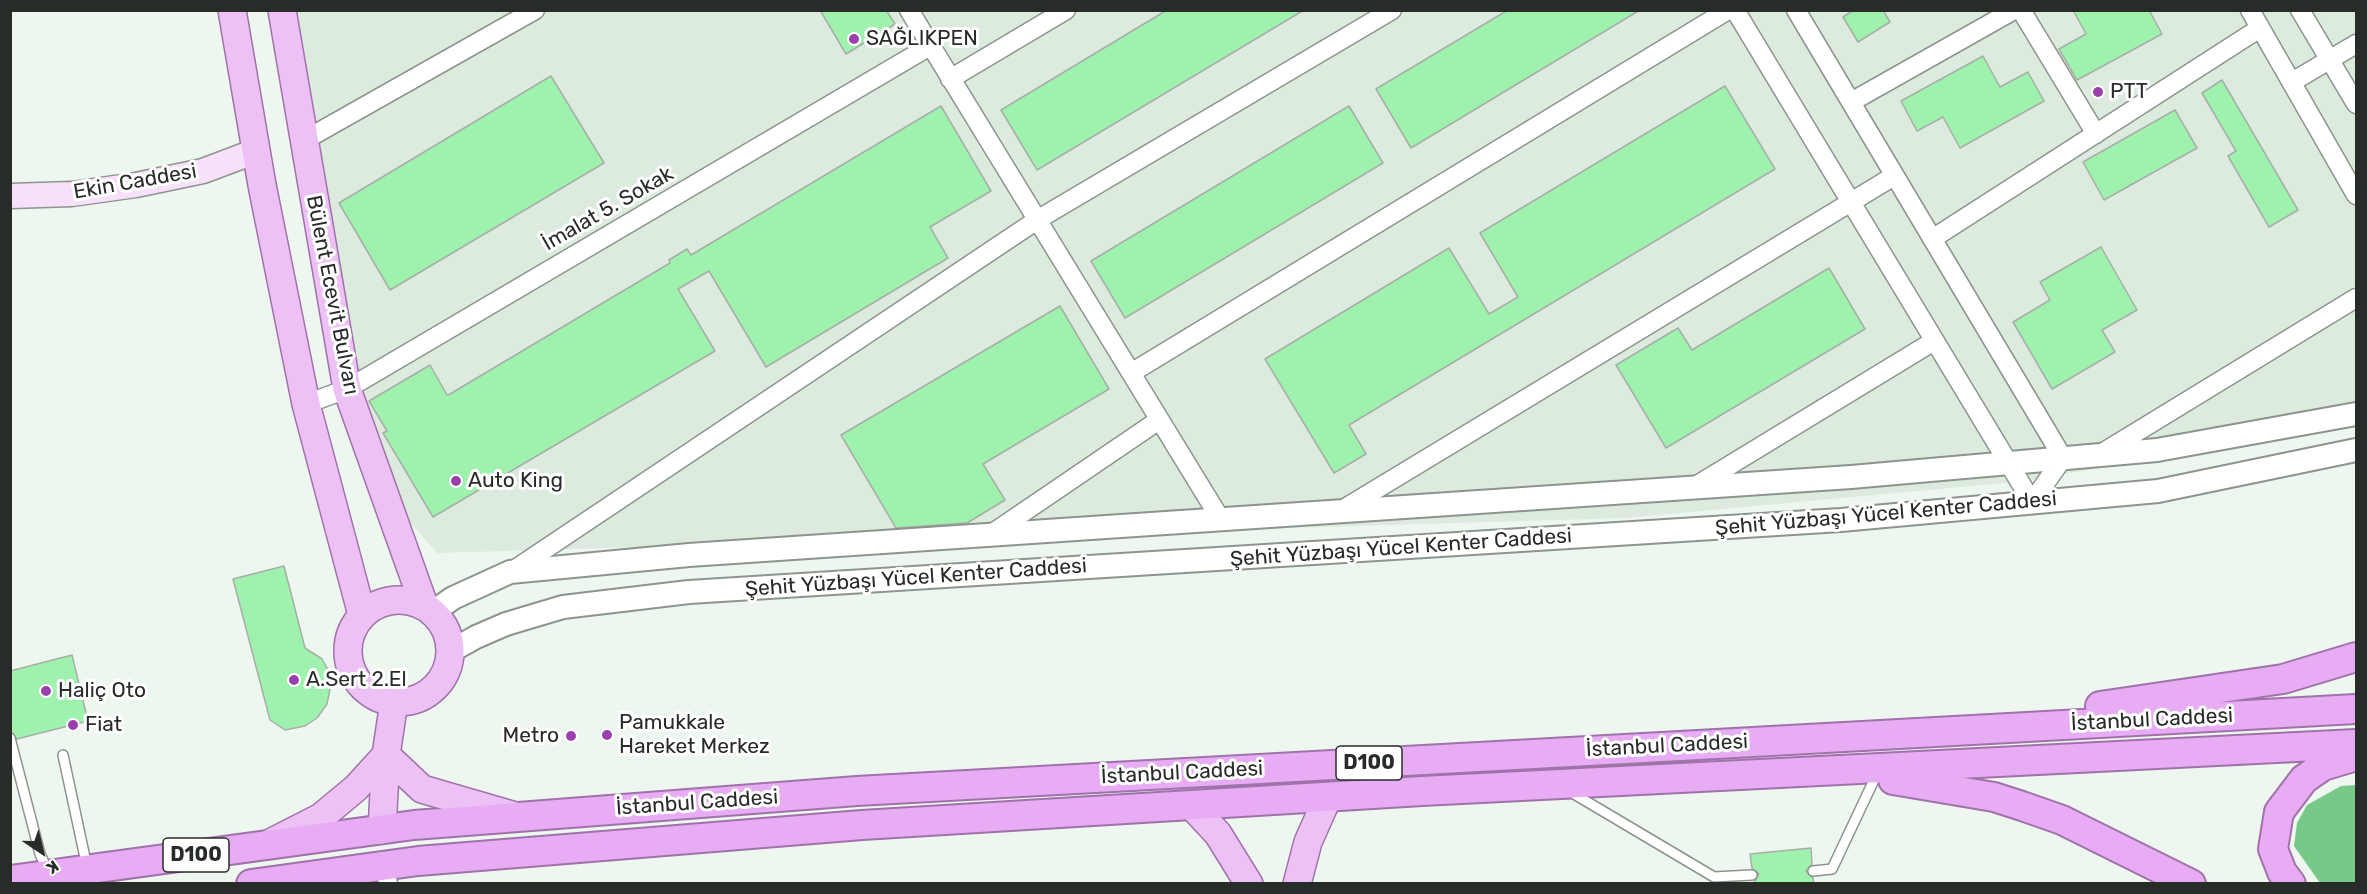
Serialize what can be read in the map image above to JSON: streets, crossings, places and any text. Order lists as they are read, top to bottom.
{
  "streets": {
    "highway": ["İstanbul Caddesi", "D100"],
    "main road": ["Ekin Caddesi", "Bülent Ecevit Bulvarı"],
    "street": ["İmalat 5. Sokak", "Şehit Yüzbaşı Yücel Kenter Caddesi"]
  },
  "crossings": [
    ["İmalat 5. Sokak", "Bülent Ecevit Bulvarı"],
    ["Bülent Ecevit Bulvarı", "Şehit Yüzbaşı Yücel Kenter Caddesi"]
  ],
  "places": [
    "SAĞLIKPEN",
    "PTT",
    "Auto King",
    "A.Sert 2.El",
    "Haliç Oto",
    "Fiat",
    "Pamukkale Hareket Merkez",
    "Metro"
  ],
  "north": "bottom right"
}
